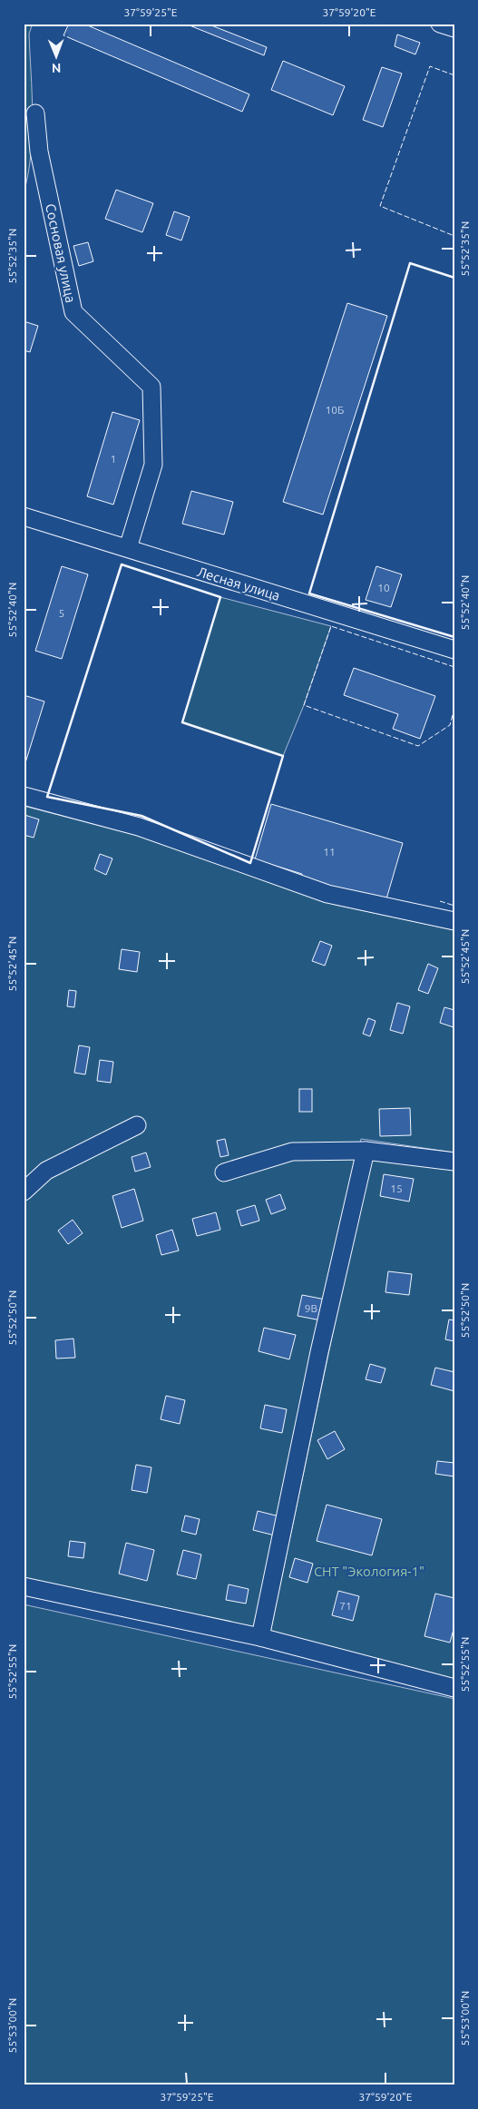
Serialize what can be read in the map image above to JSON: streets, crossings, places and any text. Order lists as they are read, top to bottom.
{
  "streets": {
    "street": ["Сосновая улица", "Лесная улица"]
  },
  "crossings": [
    ["Сосновая улица", "Лесная улица"]
  ],
  "parks": ["СНТ \"Экология-1\""],
  "house_numbers": [
    "10Б",
    "1",
    "10",
    "5",
    "11",
    "15",
    "9В",
    "71"
  ],
  "north": "bottom",
  "coordinates": [
    "37°59'25\"E",
    "37°59'20\"E",
    "55°52'35\"N",
    "55°52'40\"N",
    "55°52'45\"N",
    "55°52'50\"N",
    "55°52'55\"N",
    "55°53'00\"N"
  ]
}
